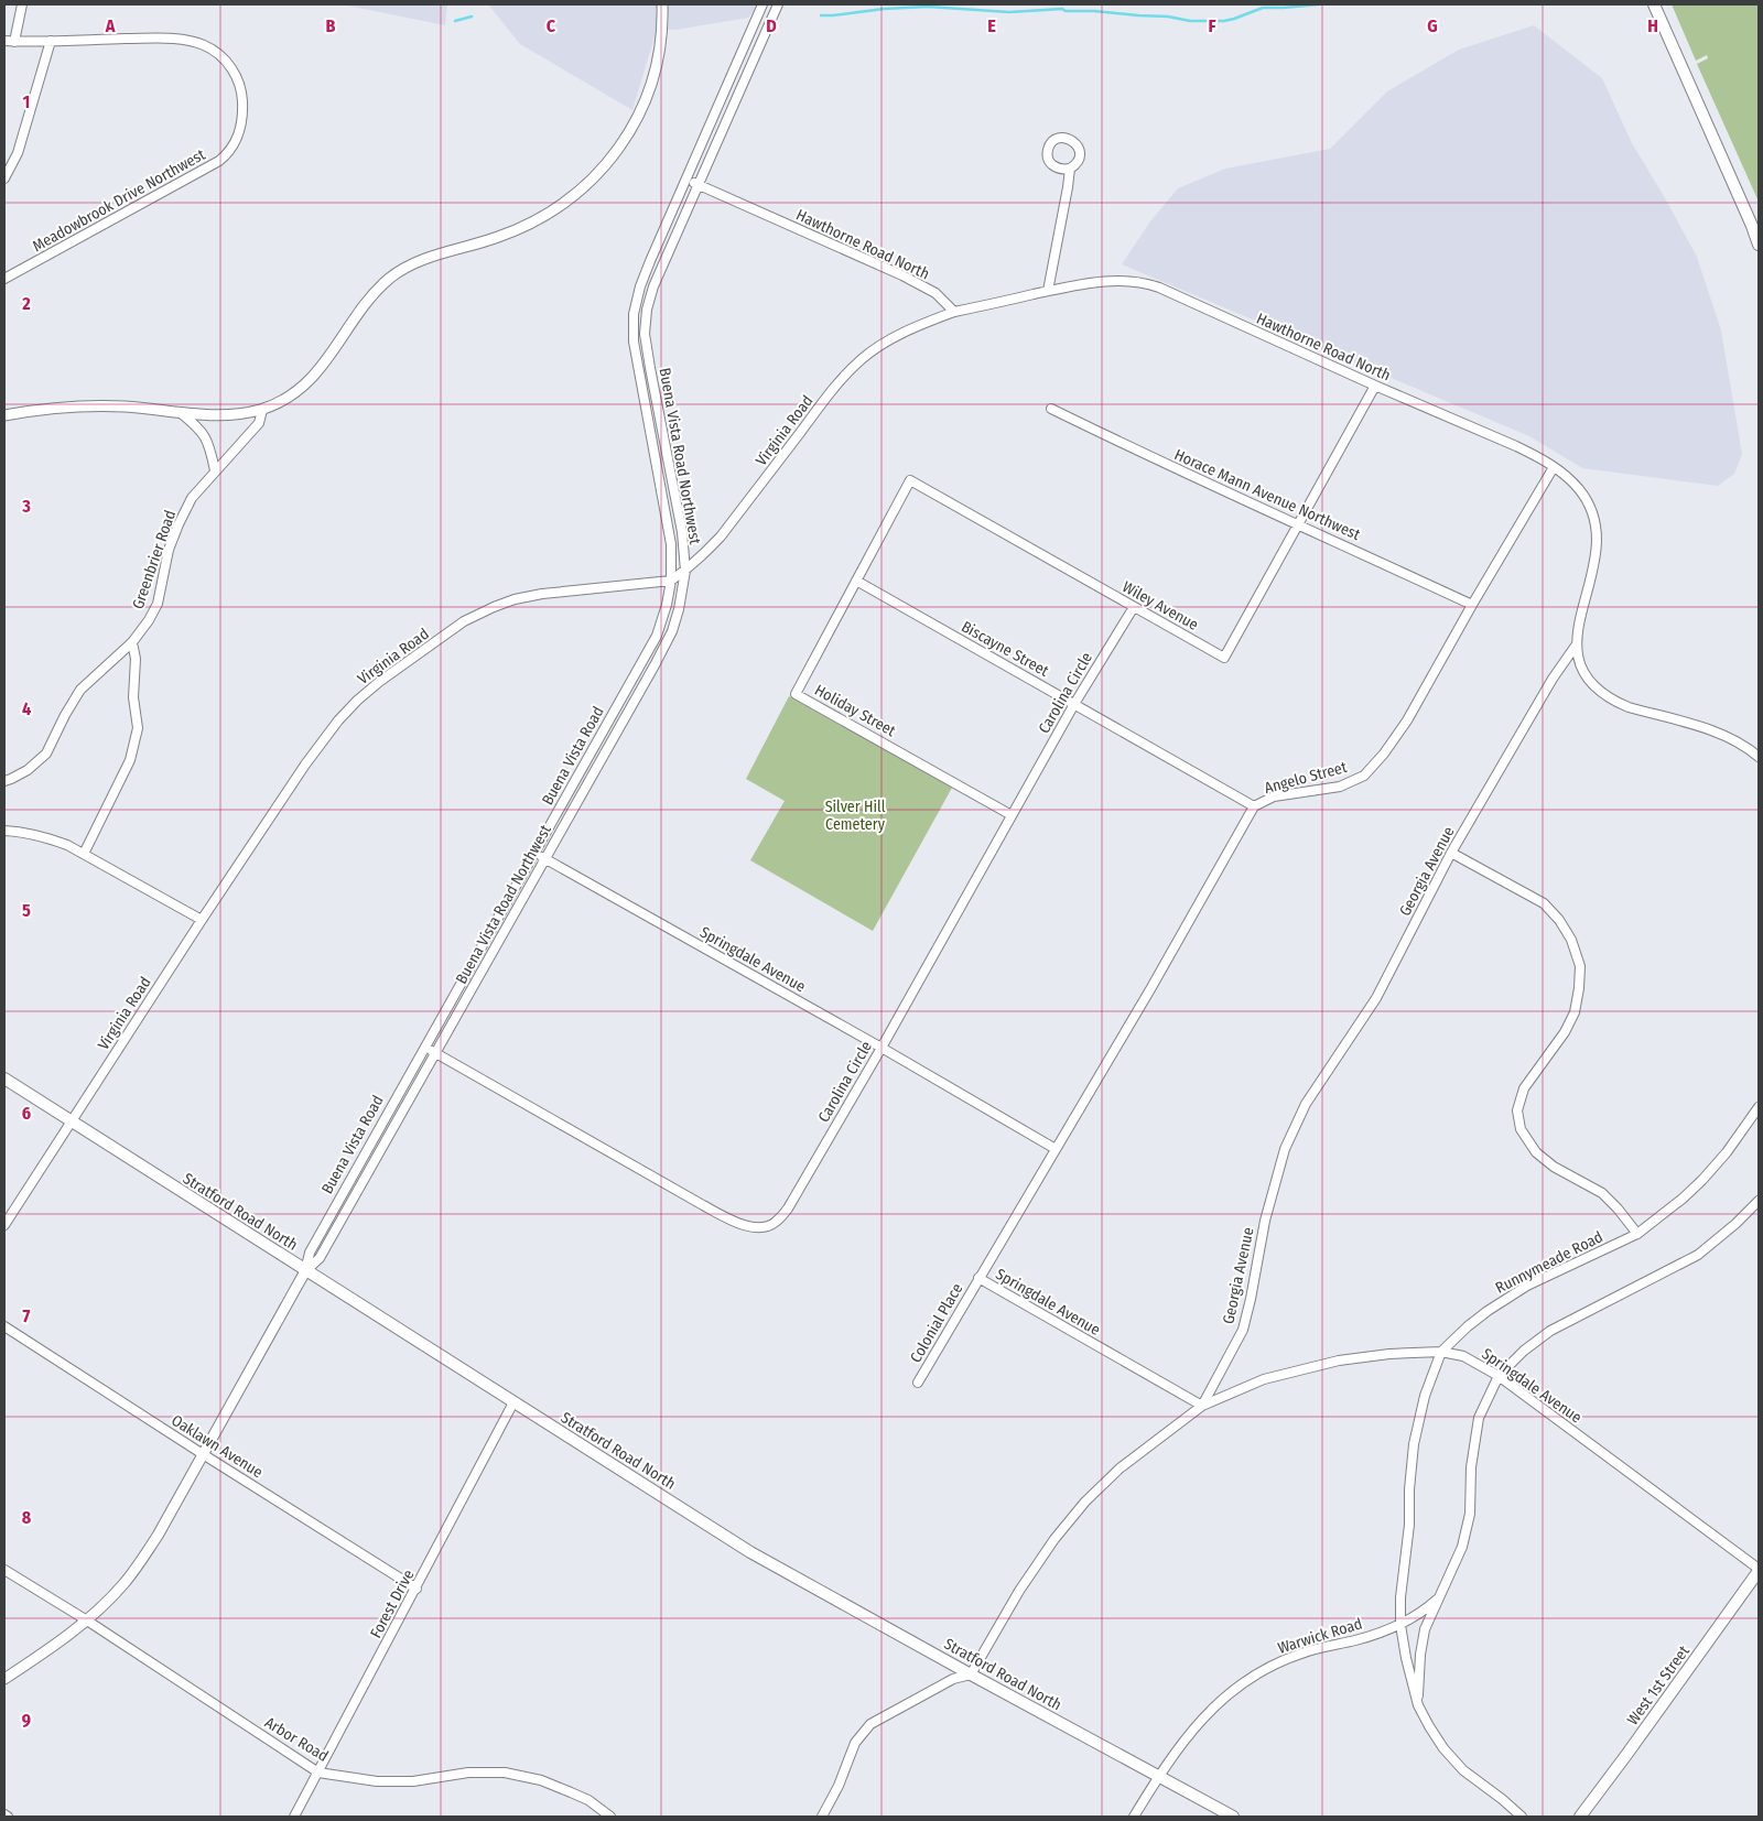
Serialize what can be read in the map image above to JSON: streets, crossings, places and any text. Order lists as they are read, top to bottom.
{
  "streets": {
    "main road": ["Stratford Road North", "West 1st Street"],
    "street": [
      "Meadowbrook Drive Northwest",
      "Hawthorne Road North",
      "Virginia Road",
      "Buena Vista Road Northwest",
      "Horace Mann Avenue Northwest",
      "Greenbrier Road",
      "Wiley Avenue",
      "Biscayne Street",
      "Carolina Circle",
      "Holiday Street",
      "Buena Vista Road",
      "Angelo Street",
      "Georgia Avenue",
      "Springdale Avenue",
      "Runnymeade Road",
      "Colonial Place",
      "Oaklawn Avenue",
      "Forest Drive",
      "Warwick Road",
      "Arbor Road"
    ]
  },
  "crossings": [
    ["Hawthorne Road North", "Virginia Road"],
    ["Hawthorne Road North", "Buena Vista Road Northwest"],
    ["Hawthorne Road North", "Wiley Avenue"],
    ["Hawthorne Road North", "Angelo Street"],
    ["Hawthorne Road North", "Georgia Avenue"],
    ["Virginia Road", "Buena Vista Road Northwest"],
    ["Virginia Road", "Buena Vista Road"],
    ["Virginia Road", "Stratford Road North"],
    ["Buena Vista Road Northwest", "Carolina Circle"],
    ["Buena Vista Road Northwest", "Buena Vista Road"],
    ["Buena Vista Road Northwest", "Springdale Avenue"],
    ["Buena Vista Road Northwest", "Stratford Road North"],
    ["Horace Mann Avenue Northwest", "Wiley Avenue"],
    ["Horace Mann Avenue Northwest", "Angelo Street"],
    ["Wiley Avenue", "Biscayne Street"],
    ["Wiley Avenue", "Carolina Circle"],
    ["Wiley Avenue", "Holiday Street"],
    ["Biscayne Street", "Carolina Circle"],
    ["Biscayne Street", "Holiday Street"],
    ["Biscayne Street", "Angelo Street"],
    ["Carolina Circle", "Holiday Street"],
    ["Carolina Circle", "Buena Vista Road"],
    ["Carolina Circle", "Springdale Avenue"],
    ["Buena Vista Road", "Springdale Avenue"],
    ["Buena Vista Road", "Stratford Road North"],
    ["Buena Vista Road", "Oaklawn Avenue"],
    ["Buena Vista Road", "Arbor Road"],
    ["Angelo Street", "Springdale Avenue"],
    ["Georgia Avenue", "Springdale Avenue"],
    ["Georgia Avenue", "Stratford Road North"],
    ["Springdale Avenue", "Runnymeade Road"],
    ["Springdale Avenue", "Colonial Place"],
    ["Springdale Avenue", "West 1st Street"],
    ["Stratford Road North", "Forest Drive"],
    ["Stratford Road North", "Warwick Road"],
    ["Runnymeade Road", "Warwick Road"],
    ["Oaklawn Avenue", "Forest Drive"],
    ["Forest Drive", "Arbor Road"]
  ],
  "parks": ["Silver Hill Cemetery"],
  "grid": {
    "columns": [
      "A",
      "B",
      "C",
      "D",
      "E",
      "F",
      "G",
      "H"
    ],
    "rows": [
      "1",
      "2",
      "3",
      "4",
      "5",
      "6",
      "7",
      "8",
      "9"
    ]
  }
}
